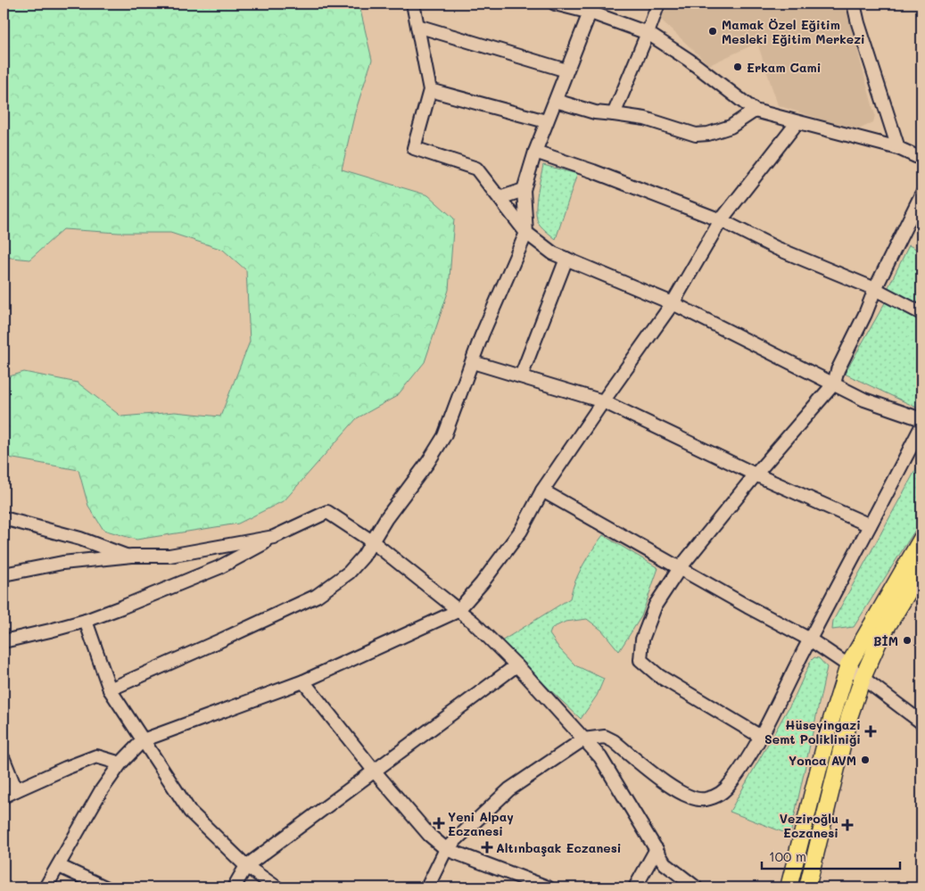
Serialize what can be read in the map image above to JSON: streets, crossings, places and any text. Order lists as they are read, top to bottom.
{
  "places": {
    "other": [
      "Mamak Özel Eğitim Mesleki Eğitim Merkezi",
      "Erkam Cami",
      "BİM",
      "Yonca AVM"
    ],
    "health": [
      "Hüseyingazi Semt Polikliniği",
      "Yeni Alpay Eczanesi",
      "Veziroğlu Eczanesi",
      "Altınbaşak Eczanesi"
    ]
  },
  "scale_bar": "100 m"
}
